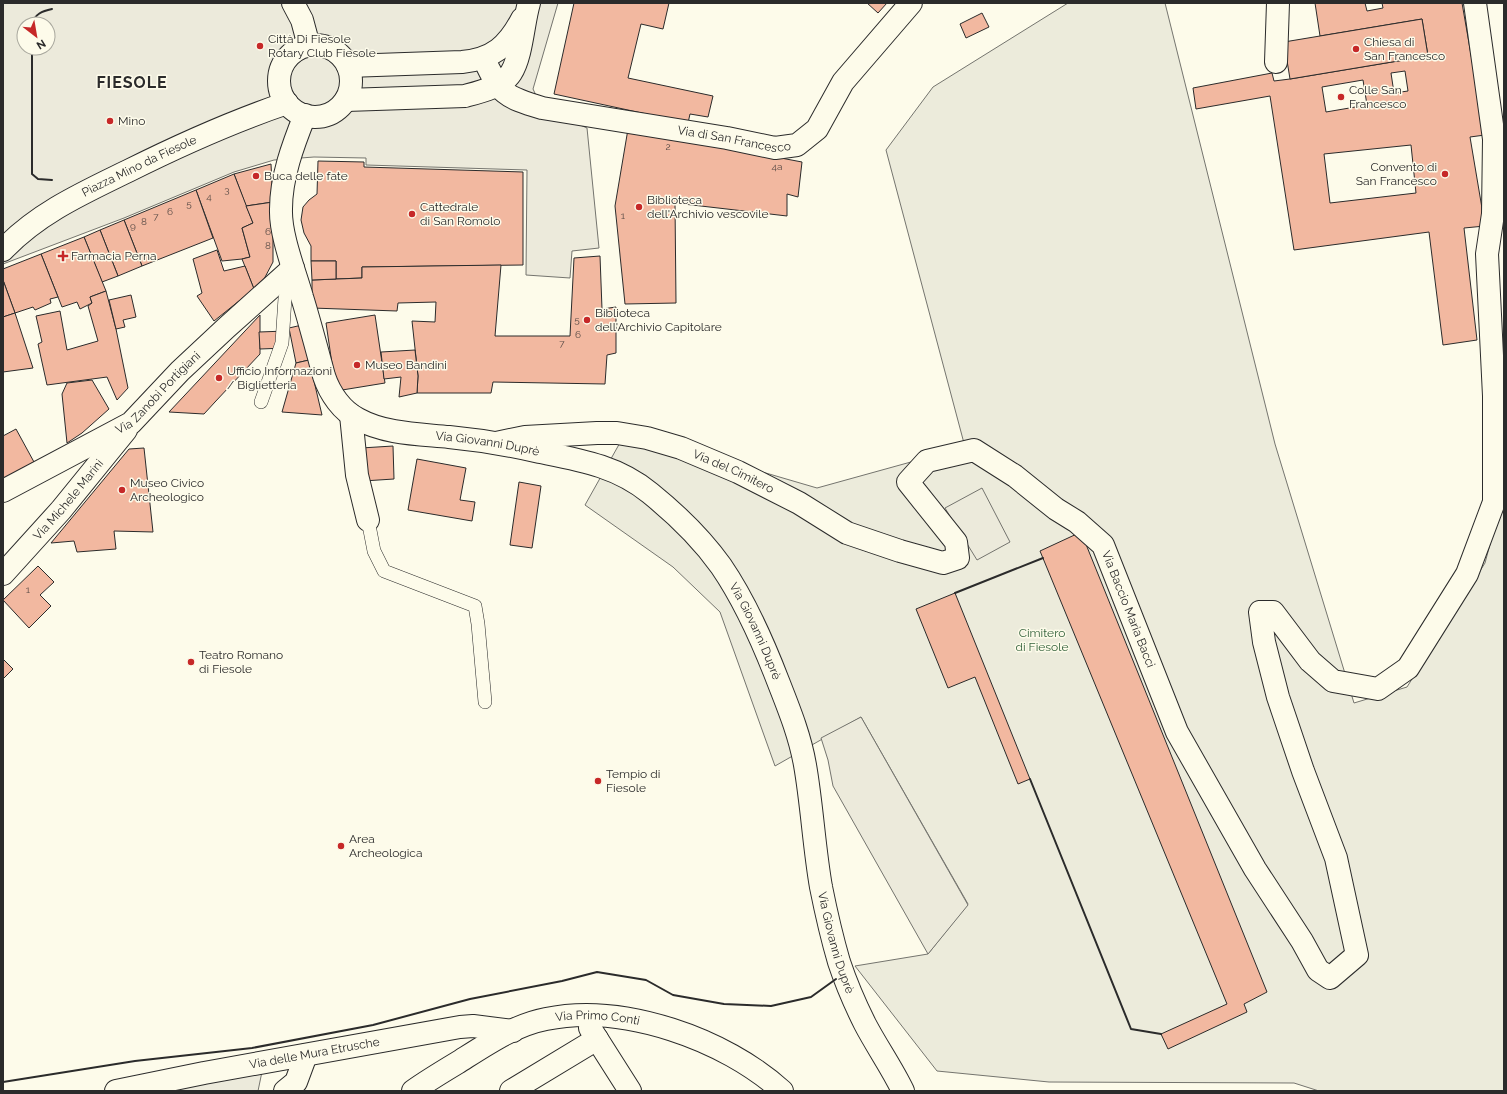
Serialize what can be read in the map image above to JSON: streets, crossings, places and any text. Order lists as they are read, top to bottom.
{
  "streets": {
    "street": [
      "Via di San Francesco",
      "Piazza Mino da Fiesole",
      "Via Zanobi Portigiani",
      "Via Giovanni Duprè",
      "Via del Cimitero",
      "Via Michele Marini",
      "Via Baccio Maria Bacci",
      "Via Primo Conti",
      "Via delle Mura Etrusche"
    ]
  },
  "crossings": [
    ["Piazza Mino da Fiesole", "Via Giovanni Duprè"],
    ["Via Zanobi Portigiani", "Via Giovanni Duprè"],
    ["Via Zanobi Portigiani", "Via Michele Marini"],
    ["Via Giovanni Duprè", "Via del Cimitero"],
    ["Via del Cimitero", "Via Baccio Maria Bacci"],
    ["Via Primo Conti", "Via delle Mura Etrusche"]
  ],
  "districts": ["FIESOLE"],
  "parks": ["Cimitero di Fiesole"],
  "places": {
    "other": [
      "Città Di Fiesole Rotary Club Fiesole",
      "Chiesa di San Francesco",
      "Colle San Francesco",
      "Mino",
      "Convento di San Francesco",
      "Buca delle fate",
      "Biblioteca dell'Archivio vescovile",
      "Cattedrale di San Romolo",
      "Biblioteca dell'Archivio Capitolare",
      "Museo Bandini",
      "Ufficio Informazioni / Biglietteria",
      "Museo Civico Archeologico",
      "Teatro Romano di Fiesole",
      "Tempio di Fiesole",
      "Area Archeologica"
    ],
    "health": ["Farmacia Perna"]
  },
  "house_numbers": [
    "2",
    "4a",
    "3",
    "4",
    "5",
    "6",
    "1",
    "7",
    "8",
    "9",
    "6",
    "8",
    "5",
    "6",
    "7",
    "1"
  ],
  "north": "bottom right"
}
